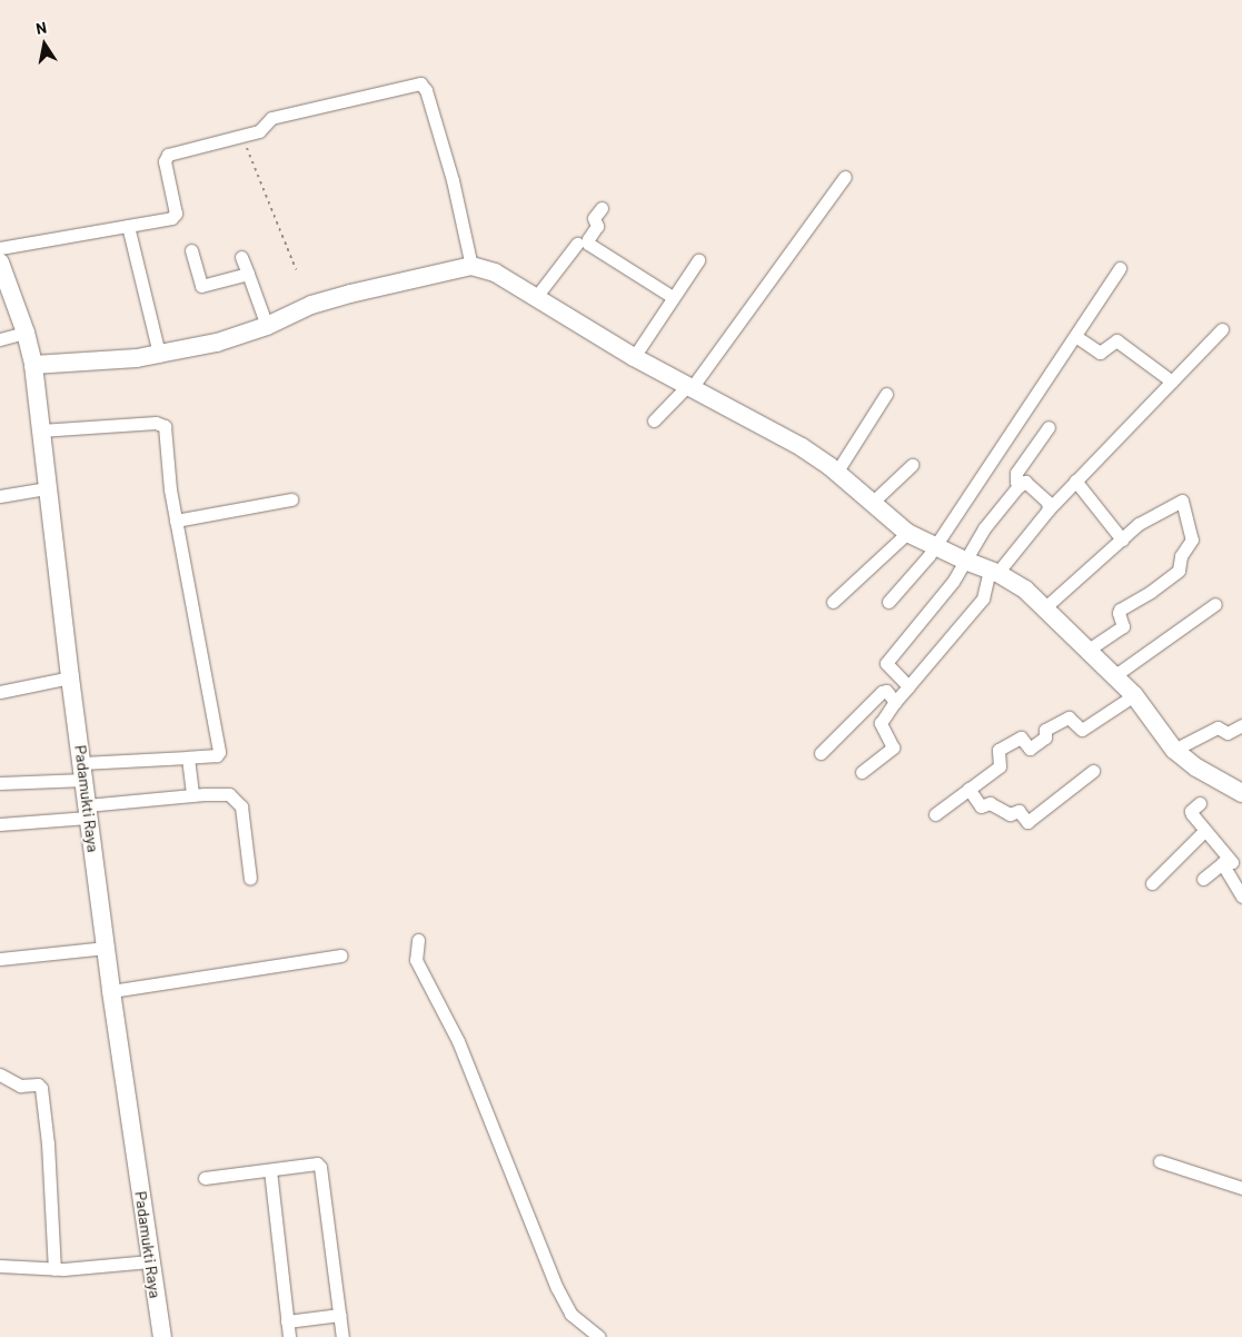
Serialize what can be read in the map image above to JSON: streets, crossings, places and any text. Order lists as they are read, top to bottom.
{
  "streets": {
    "street": ["Padamukti Raya"]
  },
  "north": "top"
}
